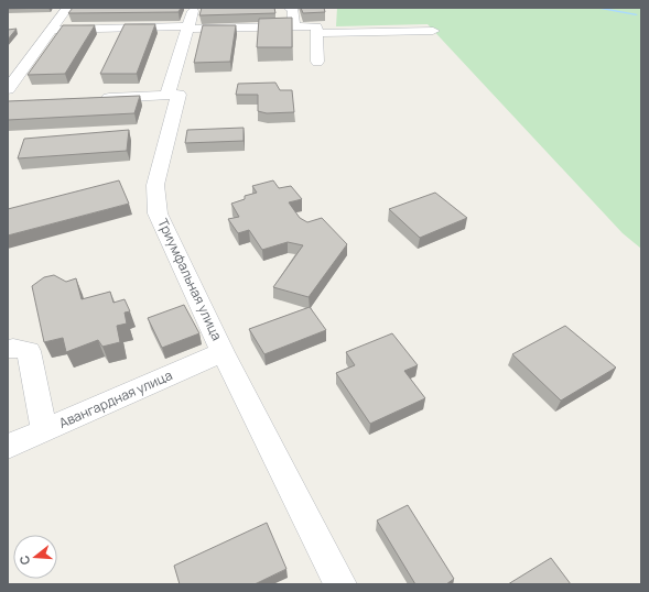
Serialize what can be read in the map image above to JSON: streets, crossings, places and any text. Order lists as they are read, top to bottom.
{
  "streets": {
    "street": ["Триумфальная улица", "Авангардная улица"]
  },
  "crossings": [
    ["Триумфальная улица", "Авангардная улица"]
  ],
  "north": "left"
}
